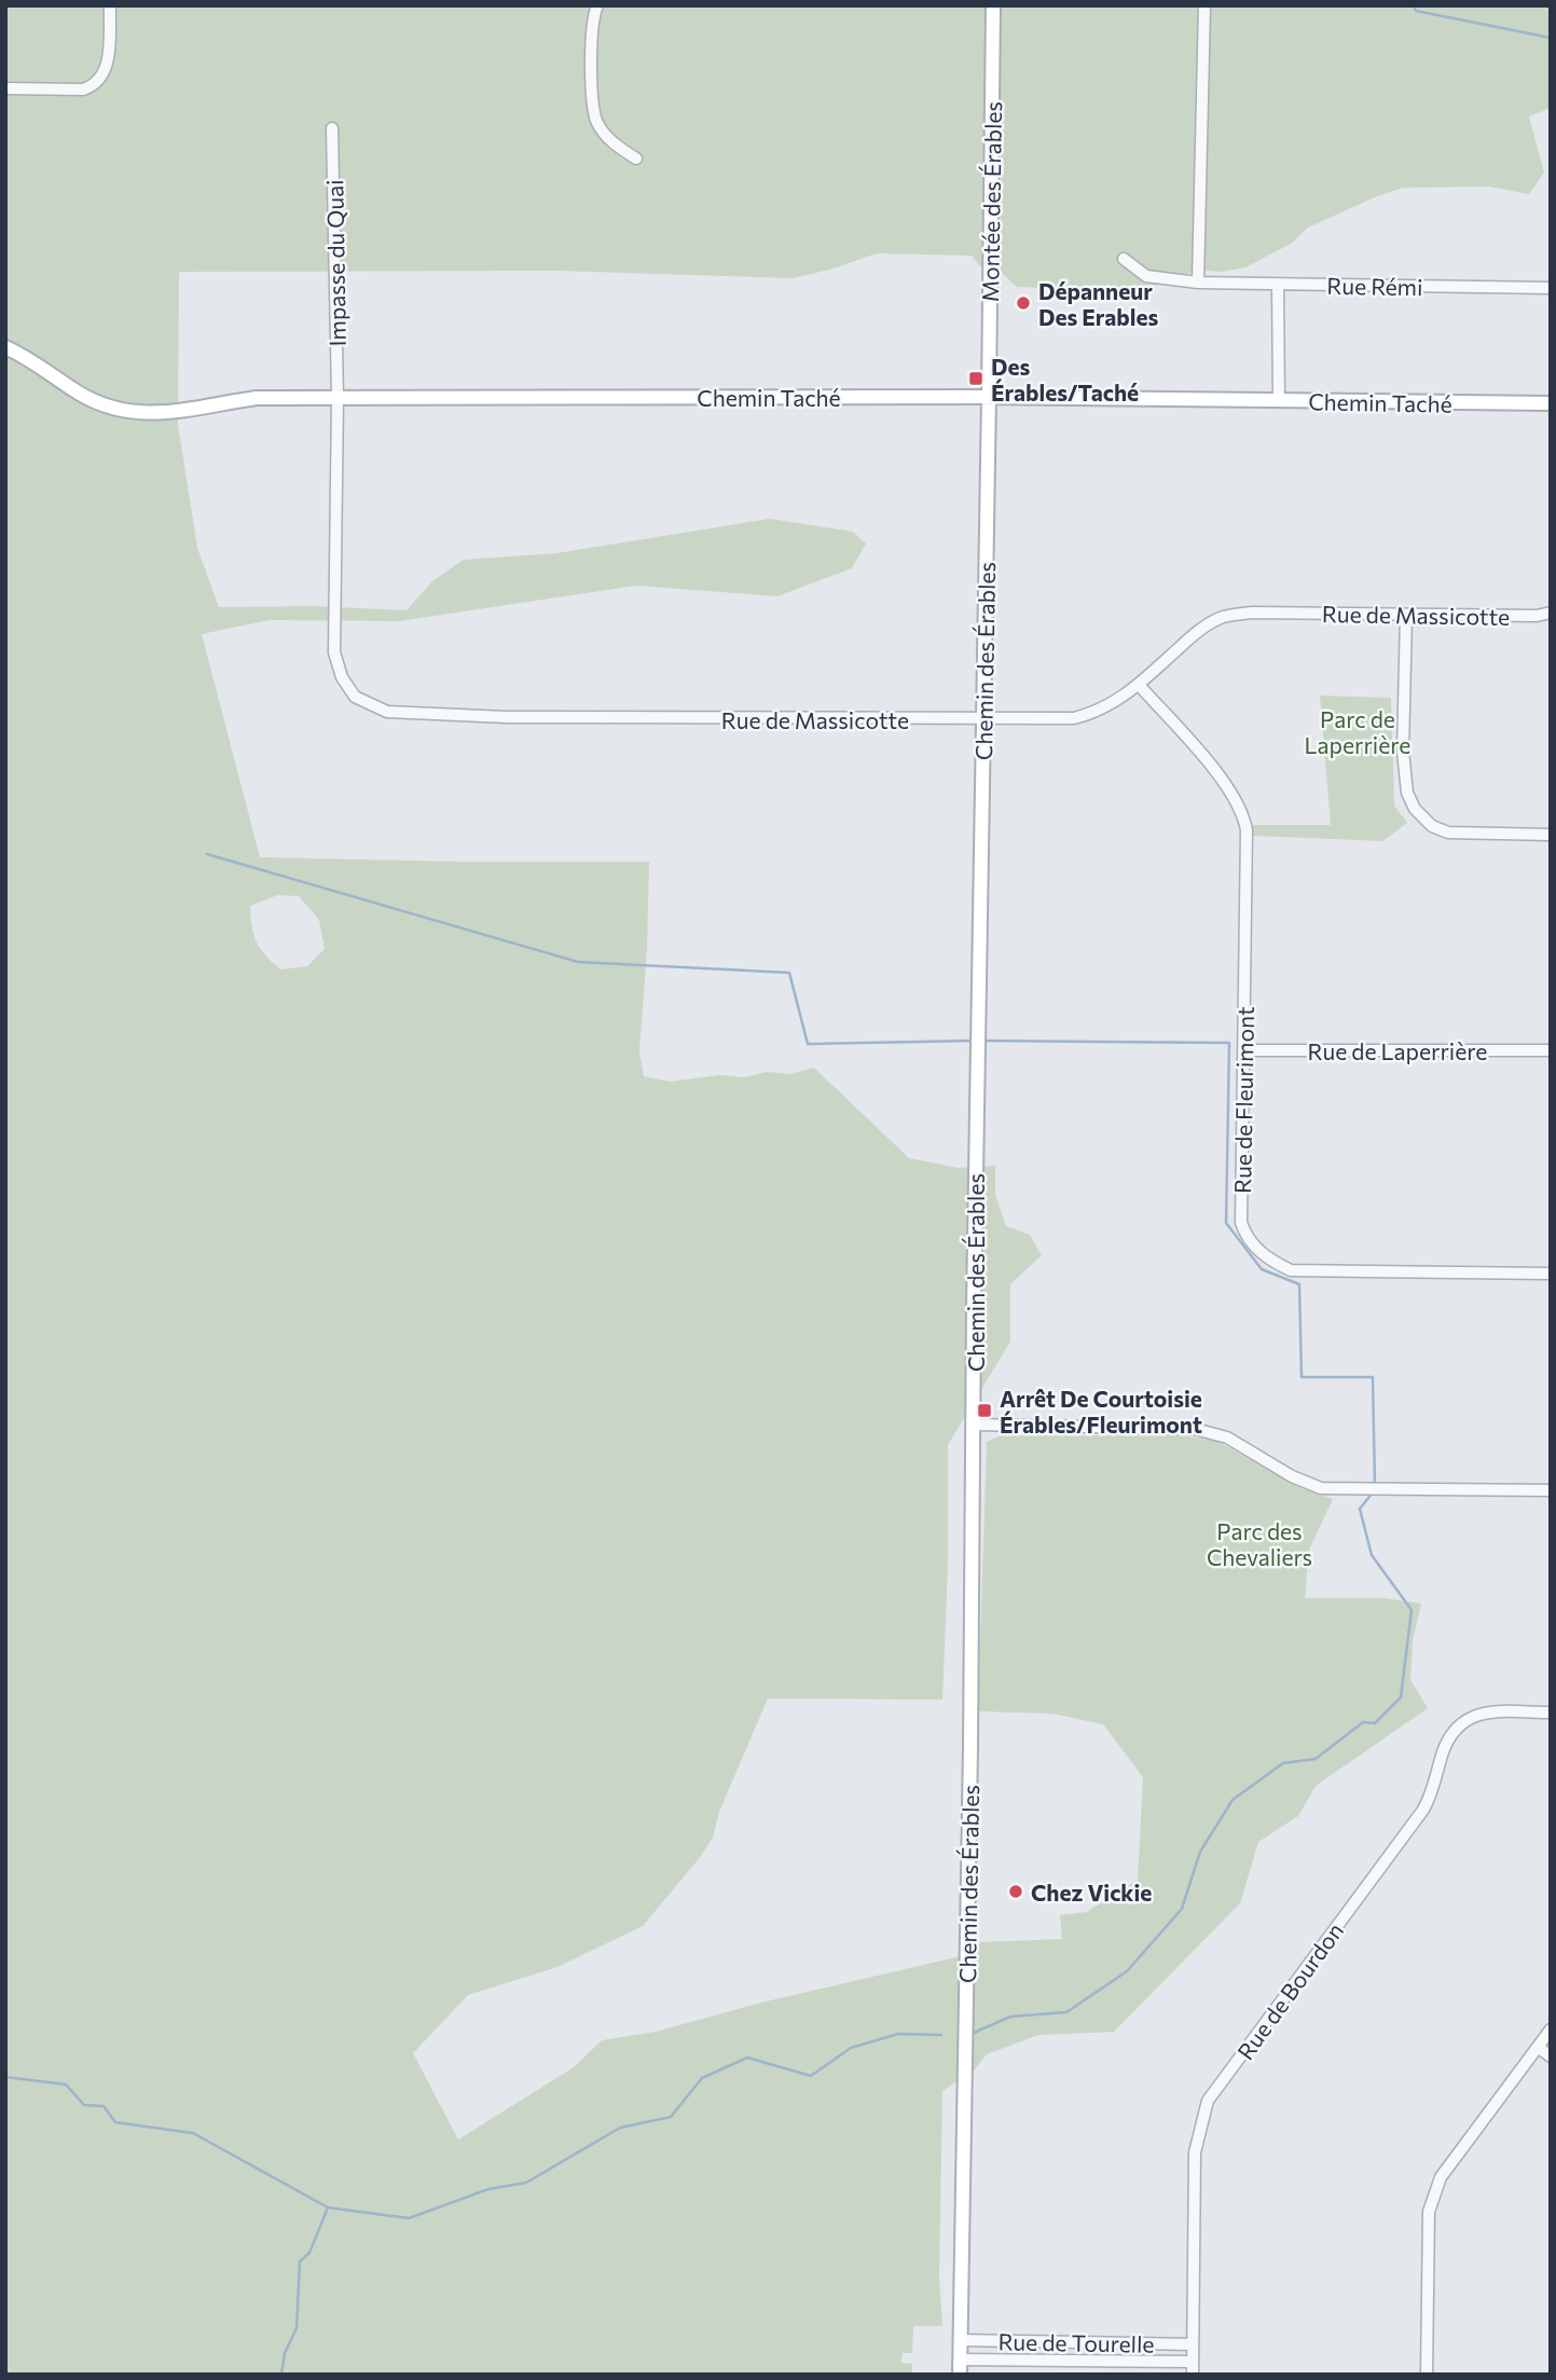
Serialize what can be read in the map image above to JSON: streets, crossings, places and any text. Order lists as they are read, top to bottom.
{
  "streets": {
    "street": [
      "Montée des Érables",
      "Impasse du Quai",
      "Rue Rémi",
      "Chemin Taché",
      "Rue de Massicotte",
      "Chemin des Érables",
      "Rue de Laperrière",
      "Rue de Fleurimont",
      "Rue de Bourdon",
      "Rue de Tourelle"
    ]
  },
  "crossings": [
    ["Montée des Érables", "Chemin Taché"],
    ["Montée des Érables", "Chemin des Érables"],
    ["Impasse du Quai", "Chemin Taché"],
    ["Impasse du Quai", "Rue de Massicotte"],
    ["Chemin Taché", "Rue de Massicotte"],
    ["Chemin Taché", "Chemin des Érables"],
    ["Rue de Massicotte", "Chemin des Érables"],
    ["Rue de Massicotte", "Rue de Fleurimont"],
    ["Chemin des Érables", "Rue de Tourelle"],
    ["Rue de Laperrière", "Rue de Fleurimont"],
    ["Rue de Bourdon", "Rue de Tourelle"]
  ],
  "parks": ["Parc de Laperrière", "Parc des Chevaliers"],
  "places": {
    "other": ["Dépanneur Des Erables", "Chez Vickie"],
    "transit": ["Des Érables/Taché", "Arrêt De Courtoisie Érables/Fleurimont"]
  }
}
